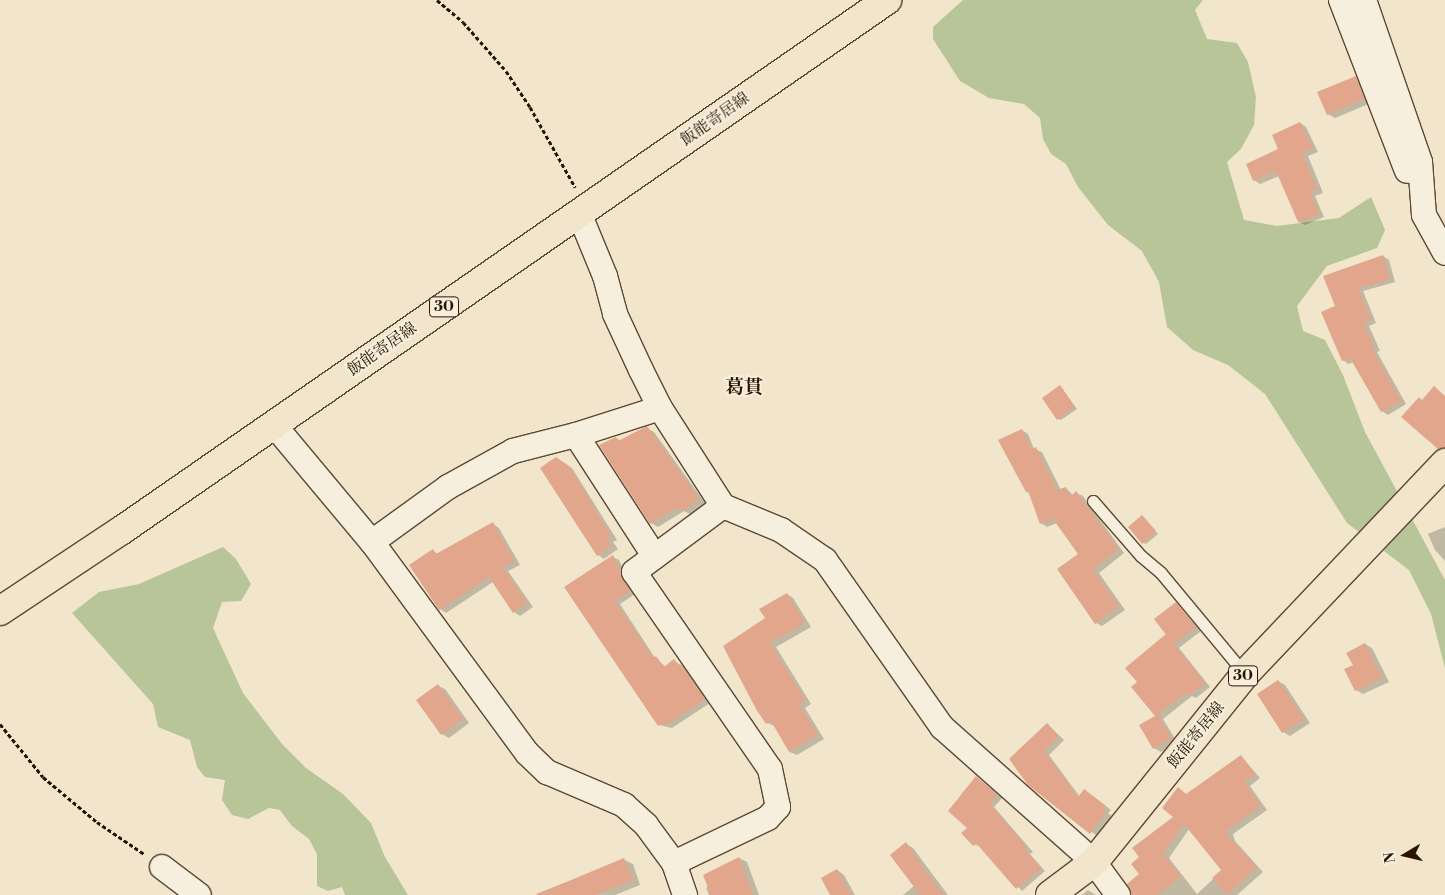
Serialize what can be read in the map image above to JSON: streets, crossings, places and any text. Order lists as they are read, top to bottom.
{
  "streets": {
    "main road": ["飯能寄居線", "30"]
  },
  "districts": ["葛貫"],
  "north": "left"
}
